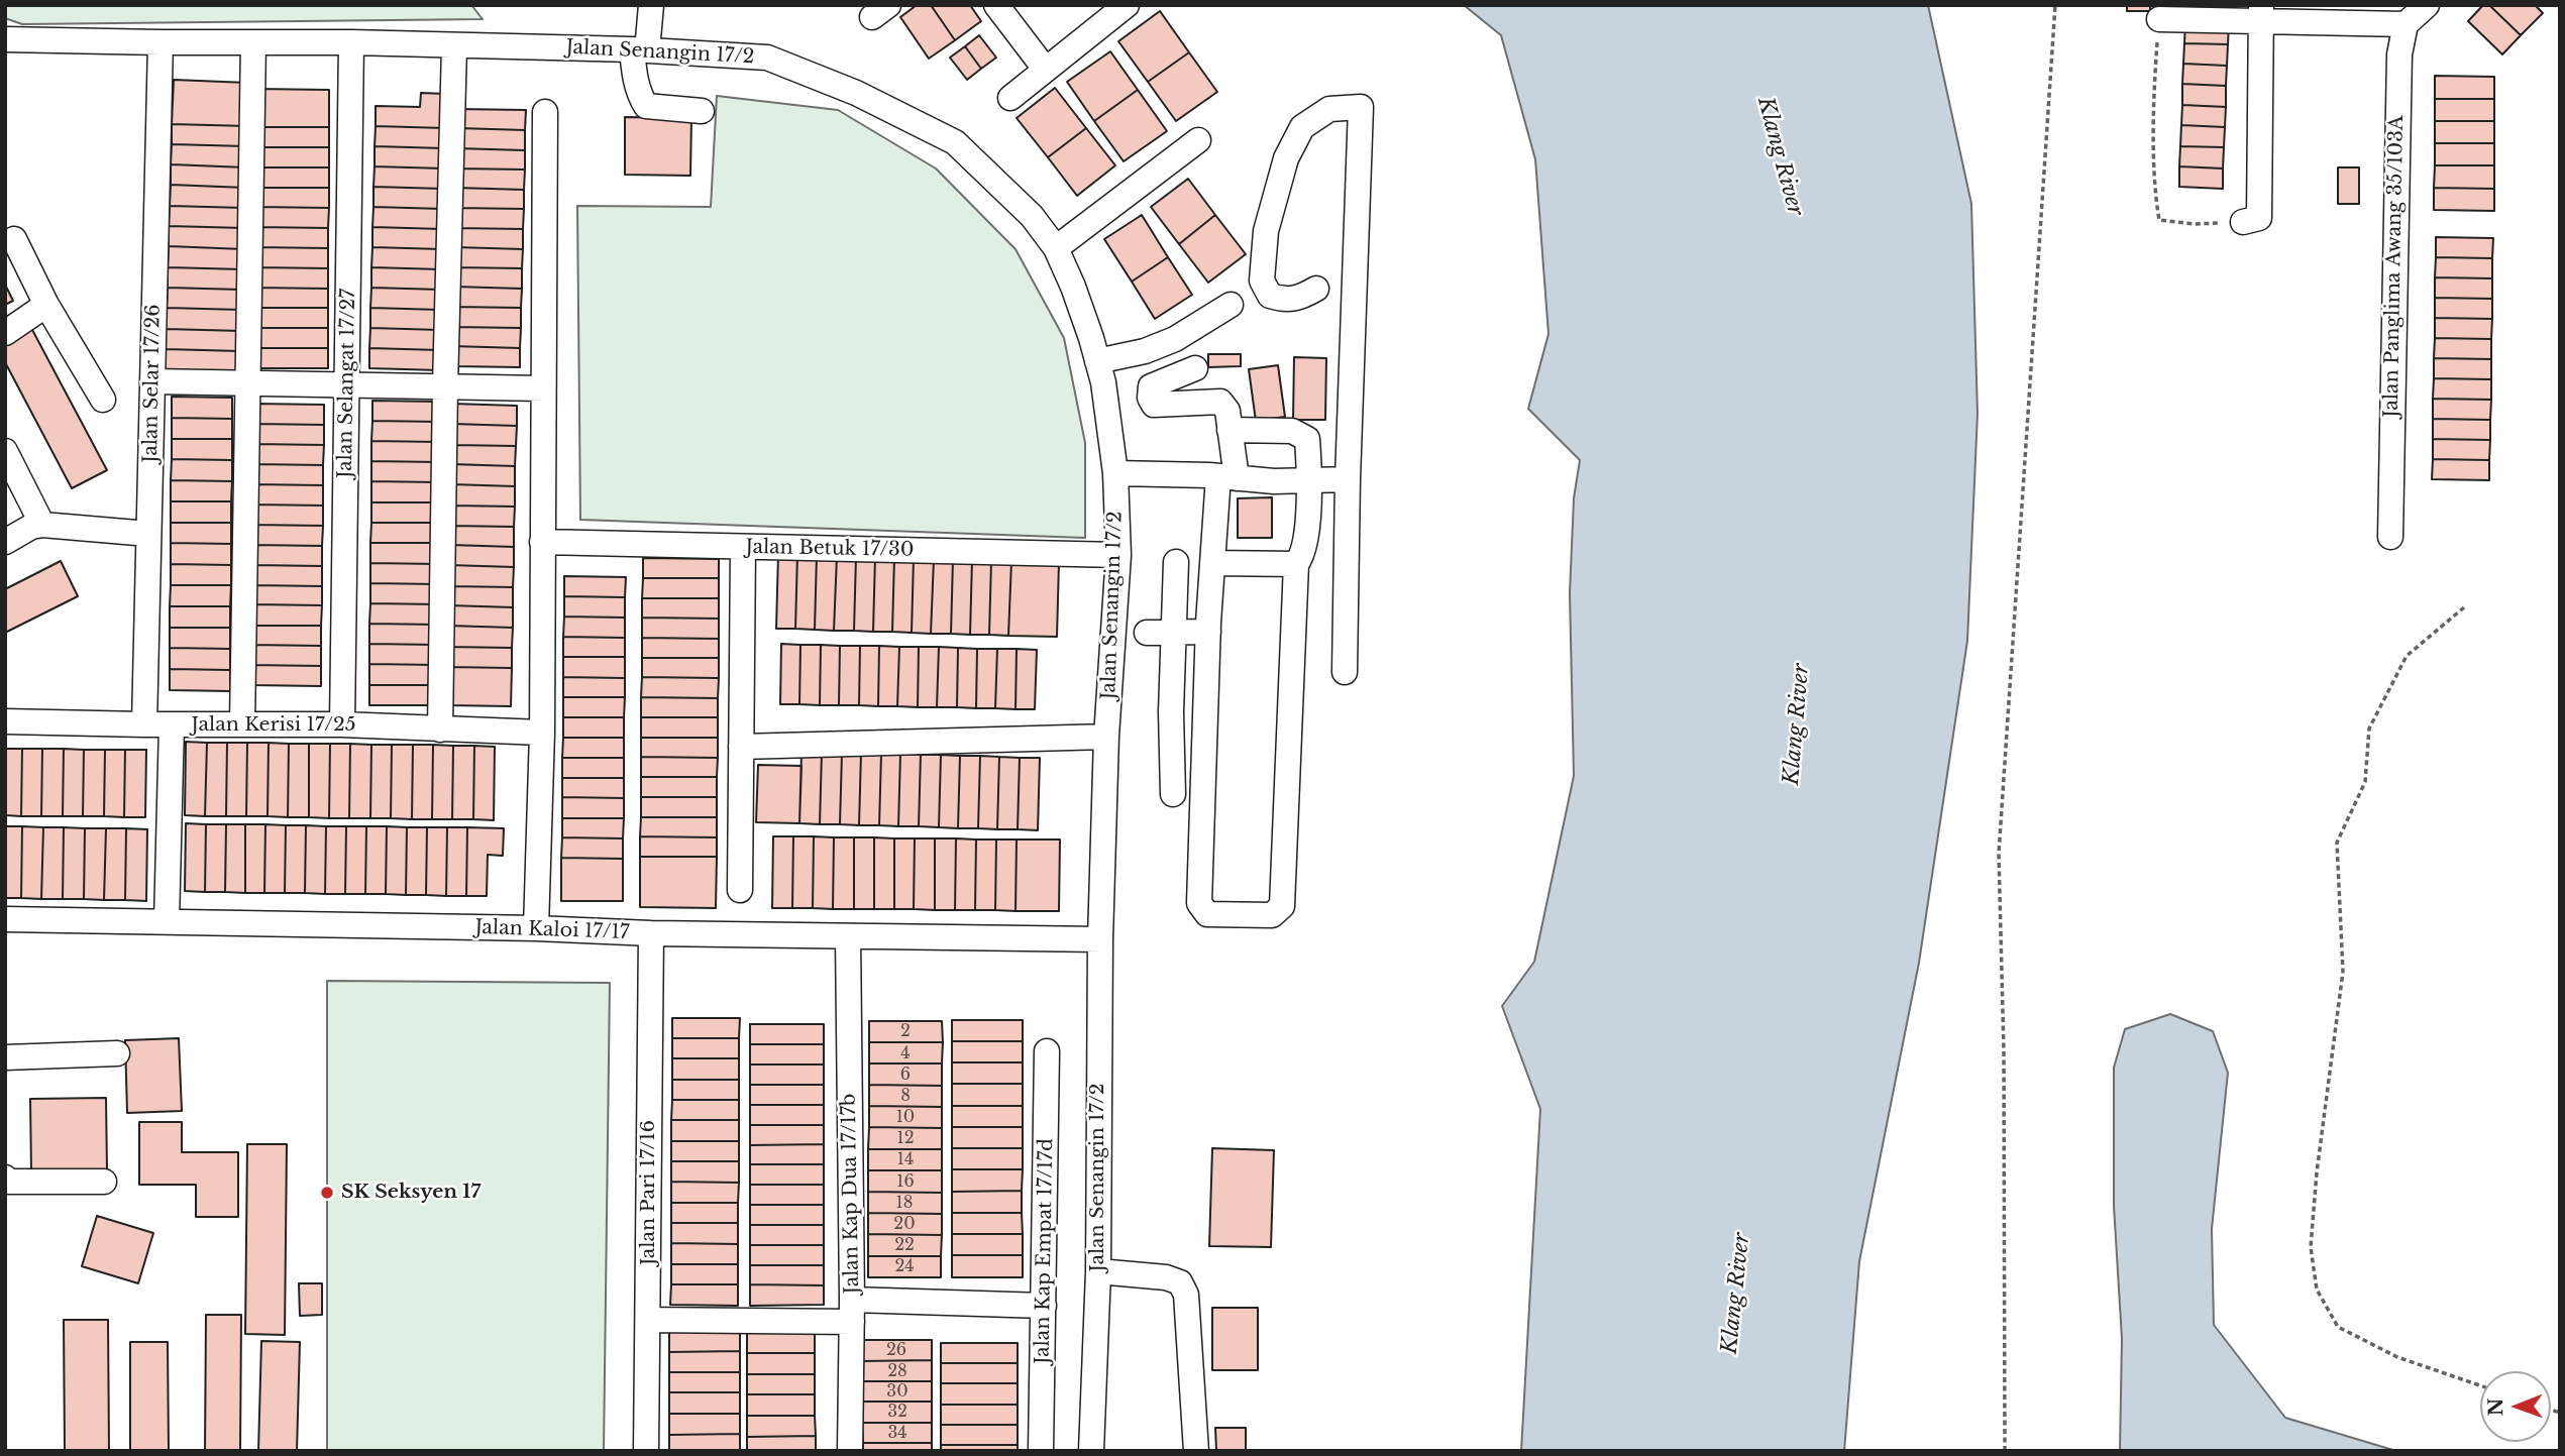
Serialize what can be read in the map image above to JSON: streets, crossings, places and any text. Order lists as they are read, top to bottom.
{
  "streets": {
    "street": [
      "Jalan Senangin 17/2",
      "Jalan Panglima Awang 35/103A",
      "Jalan Selar 17/26",
      "Jalan Selangat 17/27",
      "Jalan Betuk 17/30",
      "Jalan Kerisi 17/25",
      "Jalan Kaloi 17/17",
      "Jalan Pari 17/16",
      "Jalan Kap Dua 17/17b",
      "Jalan Kap Empat 17/17d"
    ]
  },
  "crossings": [
    ["Jalan Senangin 17/2", "Jalan Selar 17/26"],
    ["Jalan Senangin 17/2", "Jalan Selangat 17/27"],
    ["Jalan Senangin 17/2", "Jalan Betuk 17/30"],
    ["Jalan Senangin 17/2", "Jalan Kaloi 17/17"],
    ["Jalan Selar 17/26", "Jalan Kerisi 17/25"],
    ["Jalan Selangat 17/27", "Jalan Kerisi 17/25"],
    ["Jalan Kaloi 17/17", "Jalan Pari 17/16"],
    ["Jalan Kaloi 17/17", "Jalan Kap Dua 17/17b"]
  ],
  "water": ["Klang River"],
  "places": ["SK Seksyen 17"],
  "house_numbers": [
    "2",
    "4",
    "6",
    "8",
    "10",
    "12",
    "14",
    "16",
    "18",
    "20",
    "22",
    "24",
    "26",
    "28",
    "30",
    "32",
    "34"
  ],
  "north": "left"
}
